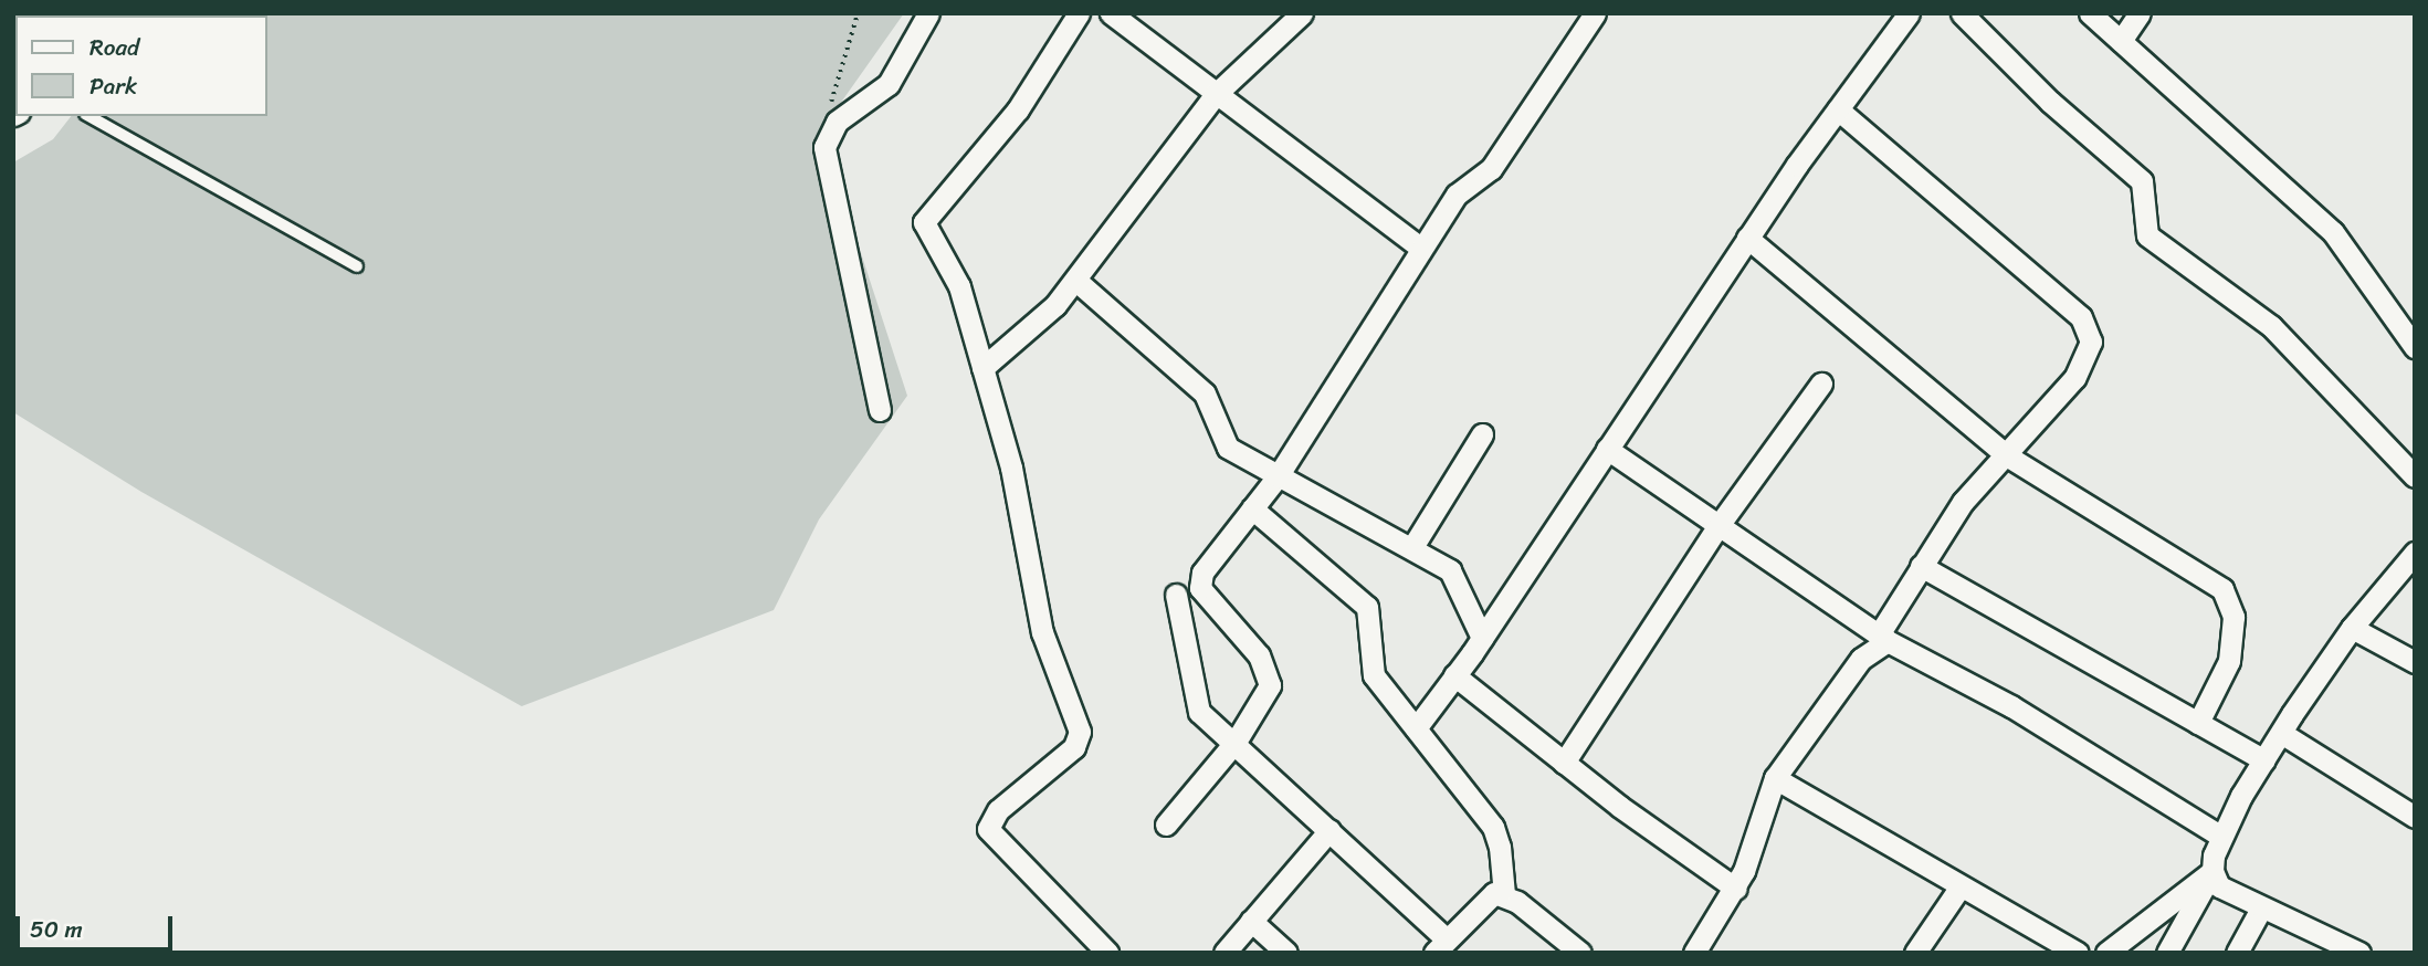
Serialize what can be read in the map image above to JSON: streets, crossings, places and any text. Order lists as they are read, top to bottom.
{
  "legend": ["Road", "Park"],
  "scale_bar": "50 m"
}
